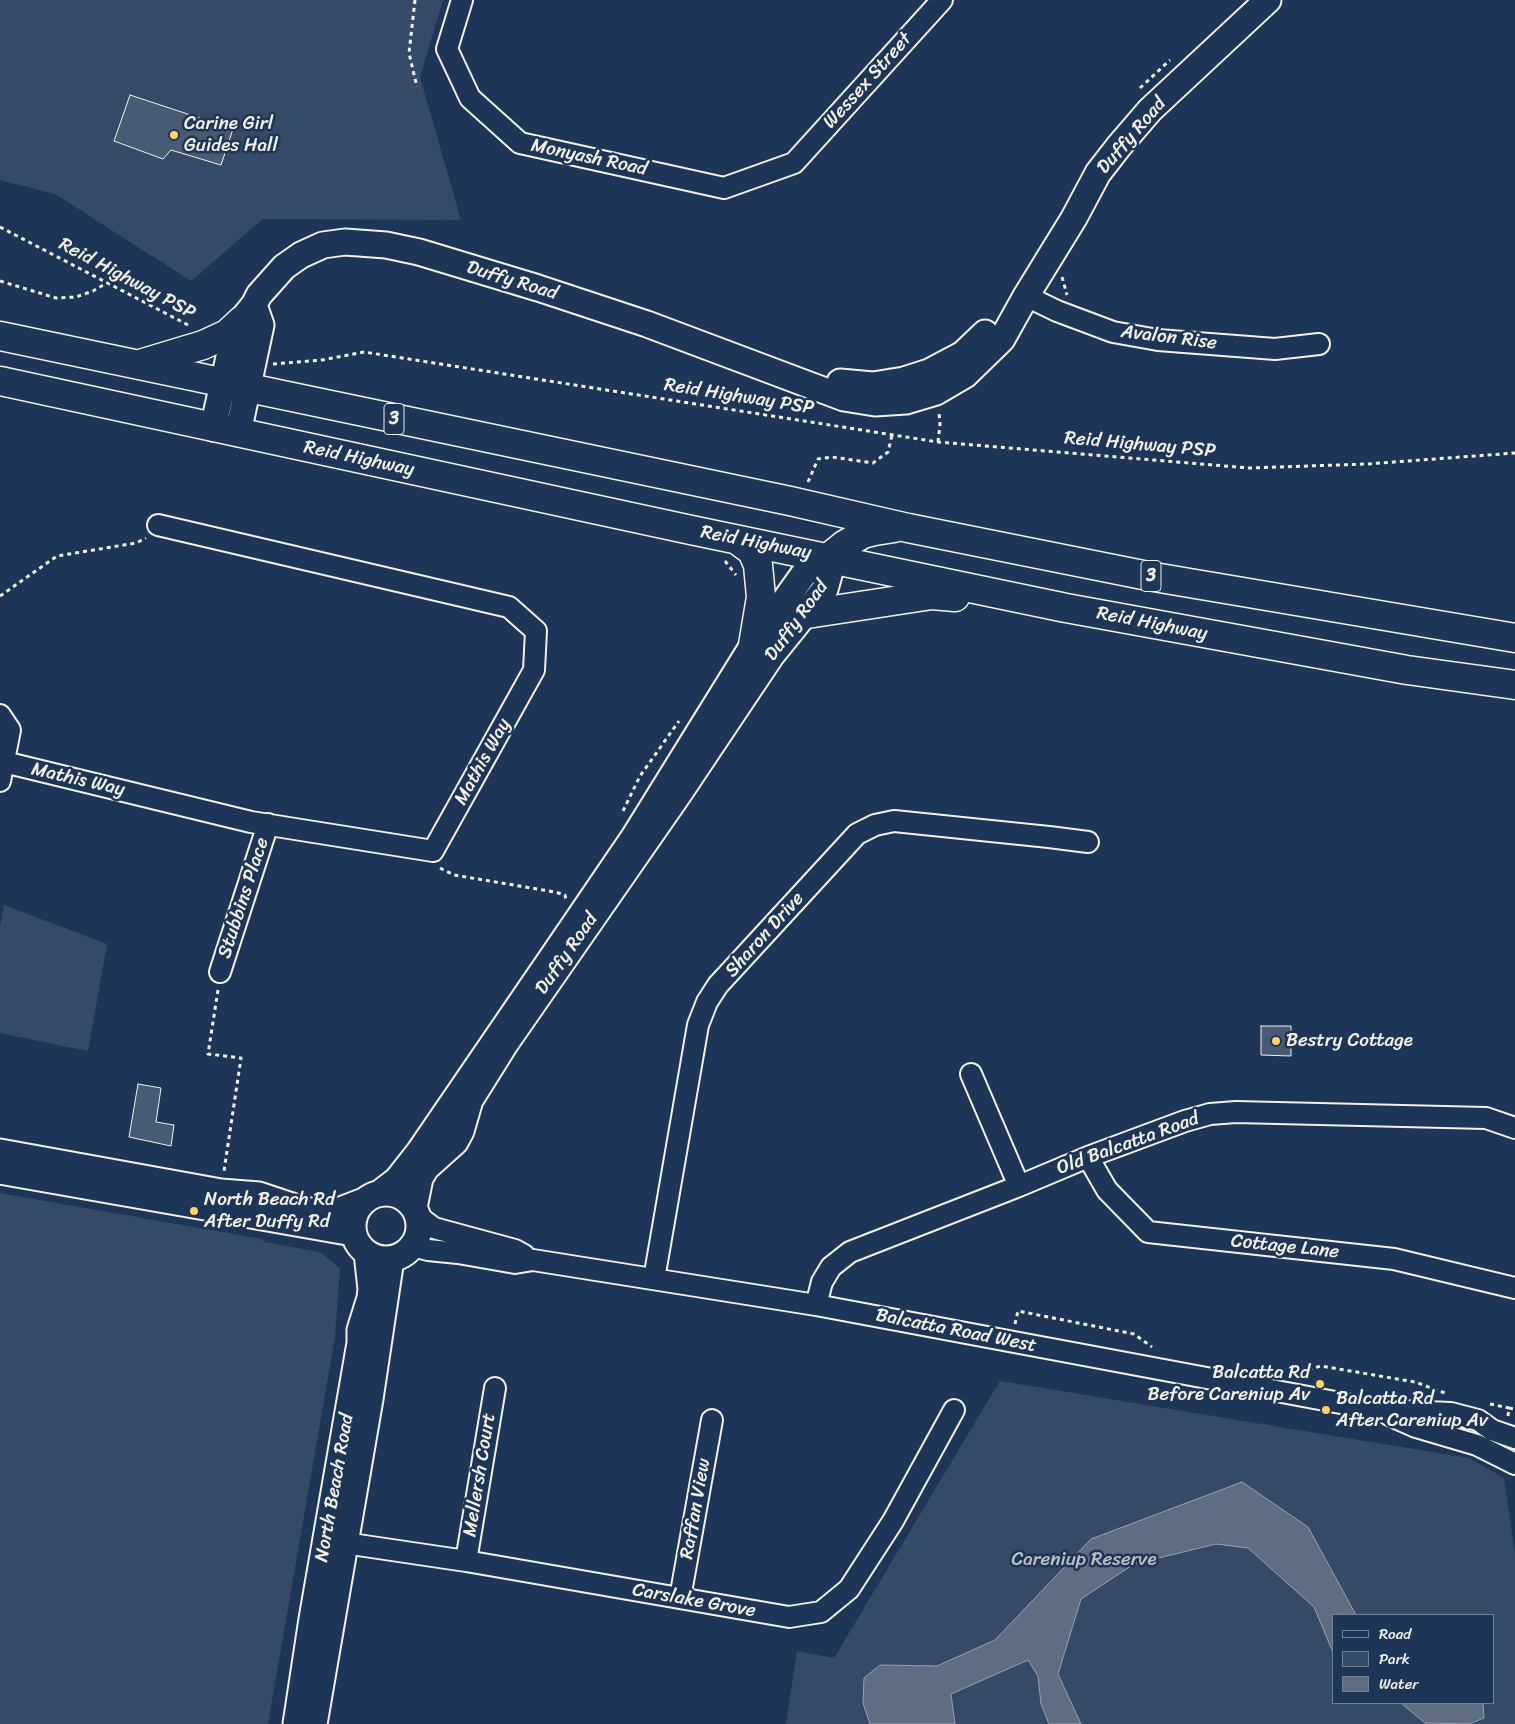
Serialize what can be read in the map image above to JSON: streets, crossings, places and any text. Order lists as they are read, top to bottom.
{
  "streets": {
    "highway": ["3", "Reid Highway"],
    "main road": ["Duffy Road", "North Beach Road"],
    "street": [
      "Wessex Street",
      "Monyash Road",
      "Avalon Rise",
      "Mathis Way",
      "Stubbins Place",
      "Sharon Drive",
      "Old Balcatta Road",
      "Cottage Lane",
      "Balcatta Road West",
      "Mellersh Court",
      "Raffan View",
      "Carslake Grove"
    ],
    "path": ["Reid Highway PSP"]
  },
  "crossings": [
    ["Wessex Street", "Monyash Road"],
    ["Duffy Road", "Reid Highway PSP"],
    ["Duffy Road", "Avalon Rise"],
    ["Duffy Road", "3"],
    ["Duffy Road", "Reid Highway"],
    ["Duffy Road", "Balcatta Road West"],
    ["Duffy Road", "North Beach Road"],
    ["Mathis Way", "Stubbins Place"],
    ["Sharon Drive", "Balcatta Road West"],
    ["Old Balcatta Road", "Cottage Lane"],
    ["Old Balcatta Road", "Balcatta Road West"],
    ["Balcatta Road West", "North Beach Road"],
    ["Mellersh Court", "Carslake Grove"],
    ["North Beach Road", "Carslake Grove"],
    ["Raffan View", "Carslake Grove"]
  ],
  "parks": ["Careniup Reserve"],
  "places": [
    "Carine Girl Guides Hall",
    "Bestry Cottage",
    "North Beach Rd After Duffy Rd",
    "Balcatta Rd Before Careniup Av",
    "Balcatta Rd After Careniup Av"
  ],
  "legend": ["Road", "Park", "Water"]
}
